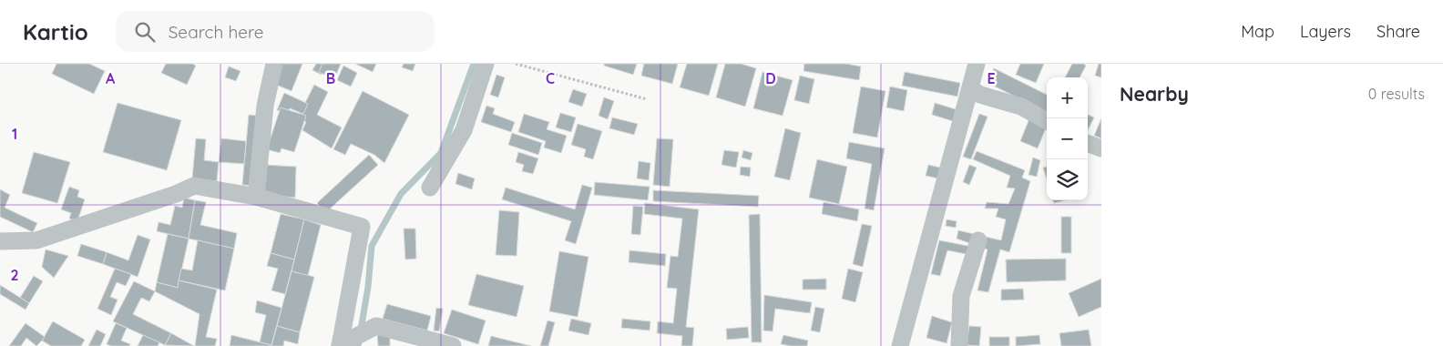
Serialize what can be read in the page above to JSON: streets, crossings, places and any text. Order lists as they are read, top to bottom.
{
  "page": {
    "header": "Kartio",
    "search": "Search here",
    "nav": ["Map", "Layers", "Share"],
    "heading": ["Nearby", "0 results"],
    "map_buttons": ["+", "−"]
  },
  "grid": {
    "columns": [
      "A",
      "B",
      "C",
      "D",
      "E"
    ],
    "rows": ["1", "2"]
  }
}
